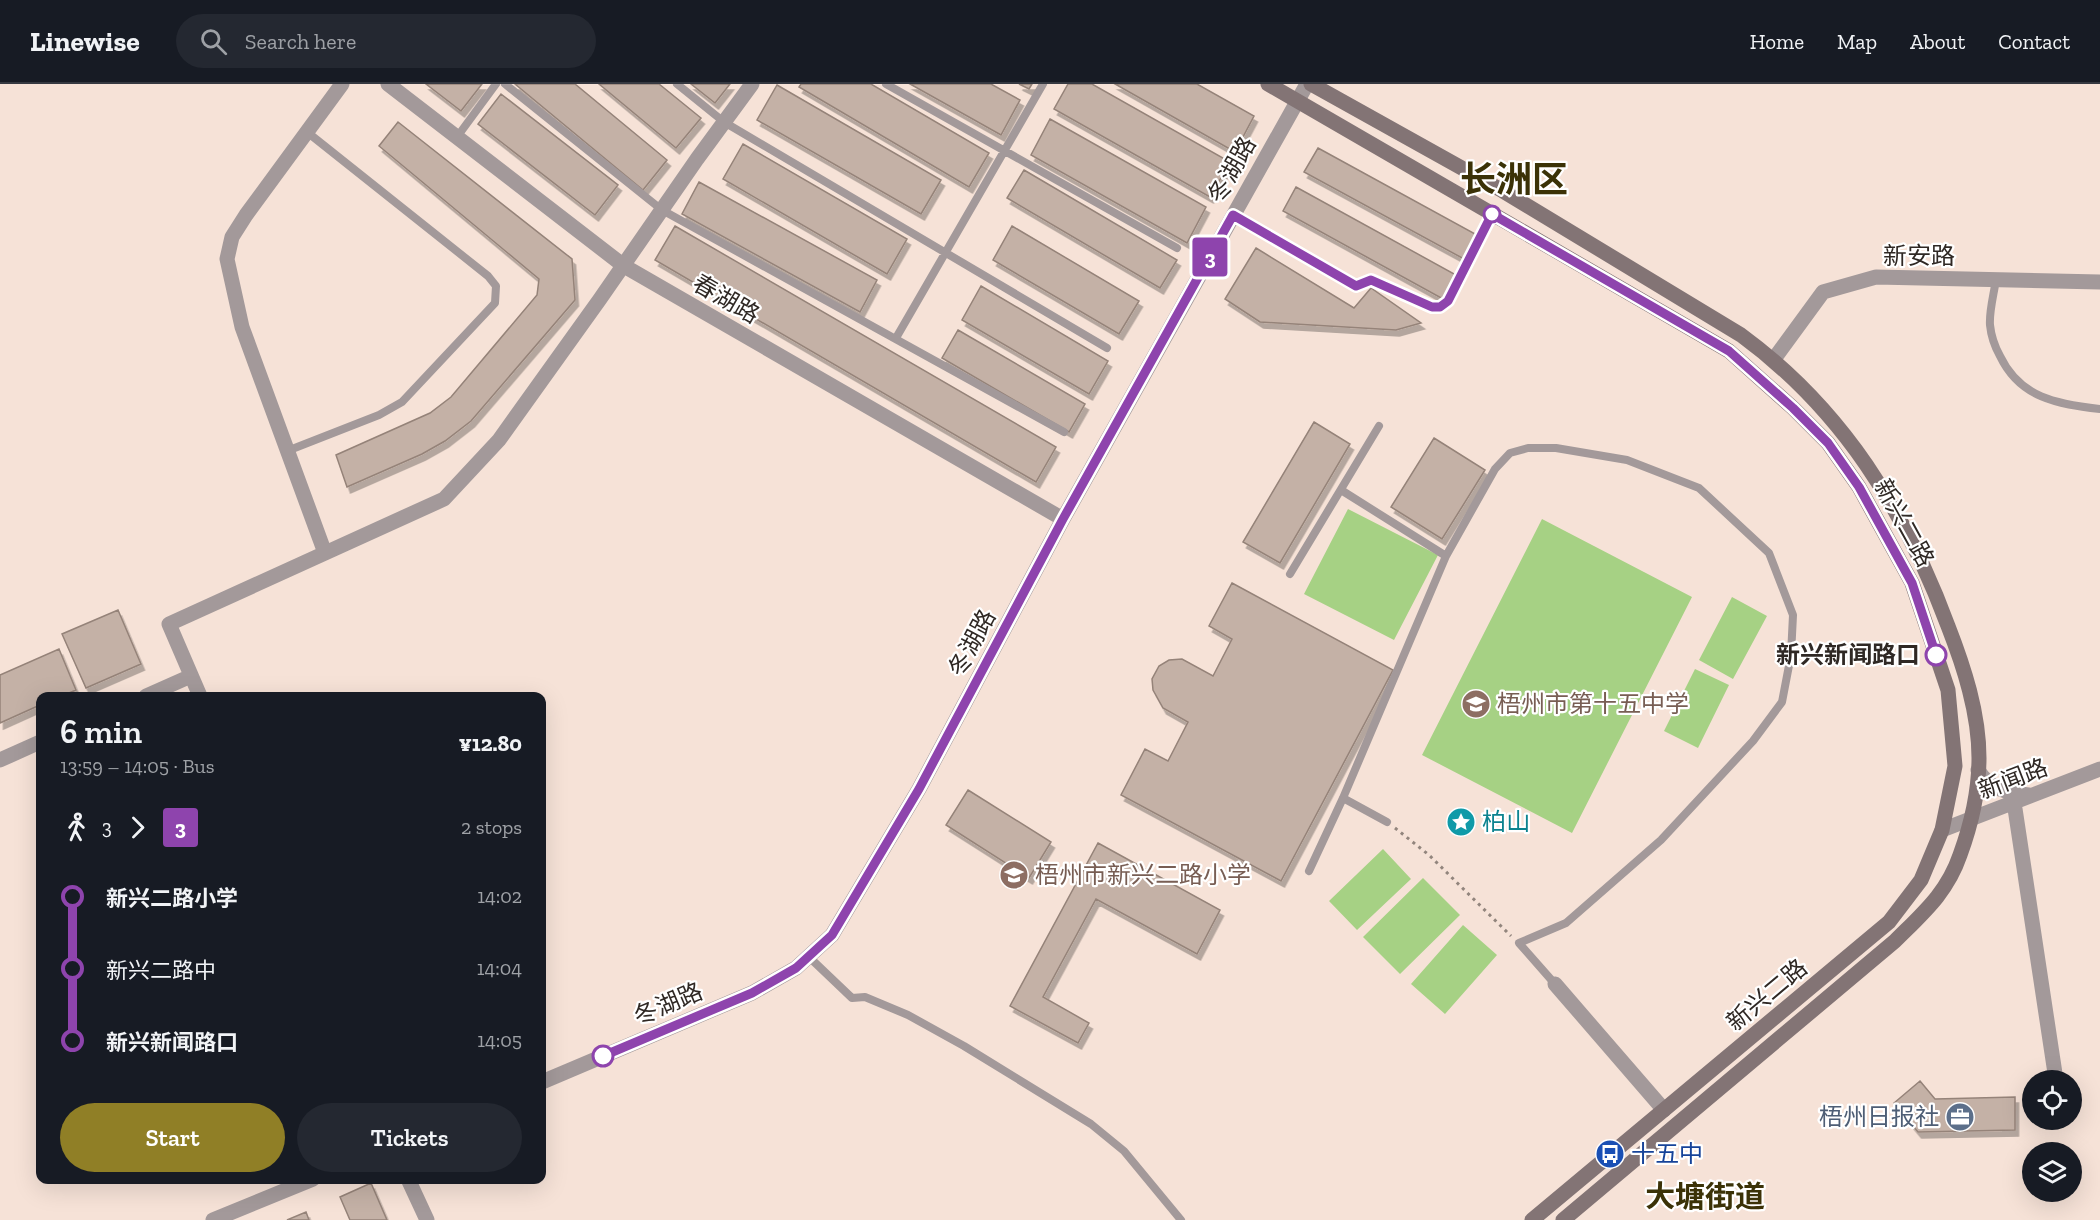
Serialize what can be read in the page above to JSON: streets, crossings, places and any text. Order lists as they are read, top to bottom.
{
  "streets": {
    "main road": ["新兴二路"],
    "street": [
      "冬湖路",
      "新安路",
      "春湖路",
      "新闻路"
    ]
  },
  "crossings": [
    ["冬湖路", "春湖路"],
    ["冬湖路", "新兴二路"],
    ["新安路", "新兴二路"],
    ["新兴二路", "新闻路"]
  ],
  "districts": ["长洲区", "大塘街道"],
  "places": {
    "other": ["新兴新闻路口"],
    "school or university": ["梧州市第十五中学", "梧州市新兴二路小学"],
    "place": ["柏山"],
    "office": ["梧州日报社"],
    "bus stop": ["十五中"]
  },
  "lines": ["bus line 3"],
  "page": {
    "header": "Linewise",
    "search": "Search here",
    "nav": [
      "Home",
      "Map",
      "About",
      "Contact"
    ],
    "on_map": "3",
    "heading": ["6 min", "13:59 – 14:05 · Bus", "¥12.80"],
    "legs": ["3", "3", "2 stops"],
    "list": [
      {
        "name": "新兴二路小学",
        "value": "14:02"
      },
      {
        "name": "新兴二路中",
        "value": "14:04"
      },
      {
        "name": "新兴新闻路口",
        "value": "14:05"
      }
    ],
    "buttons": ["Start", "Tickets"]
  }
}
